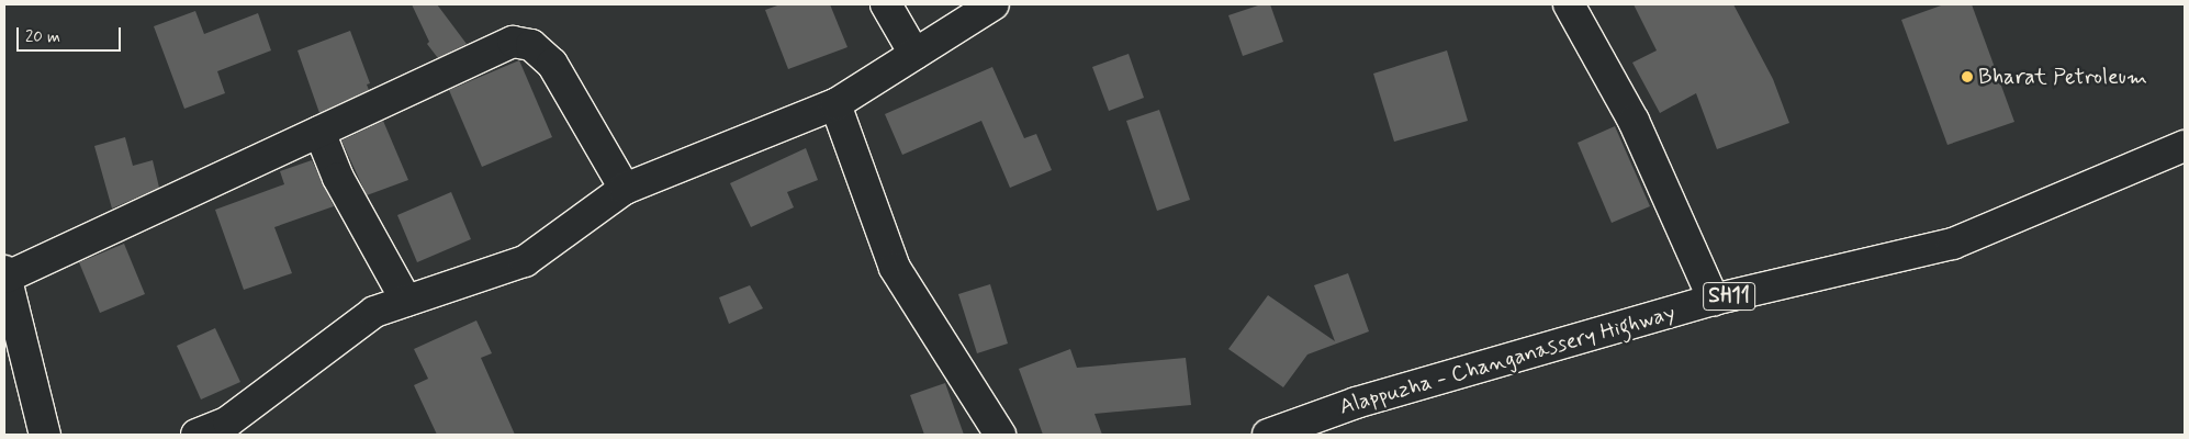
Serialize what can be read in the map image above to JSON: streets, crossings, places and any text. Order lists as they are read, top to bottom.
{
  "streets": {
    "street": ["SH11", "Alappuzha - Changanassery Highway"]
  },
  "places": ["Bharat Petroleum"],
  "scale_bar": "20 m"
}
